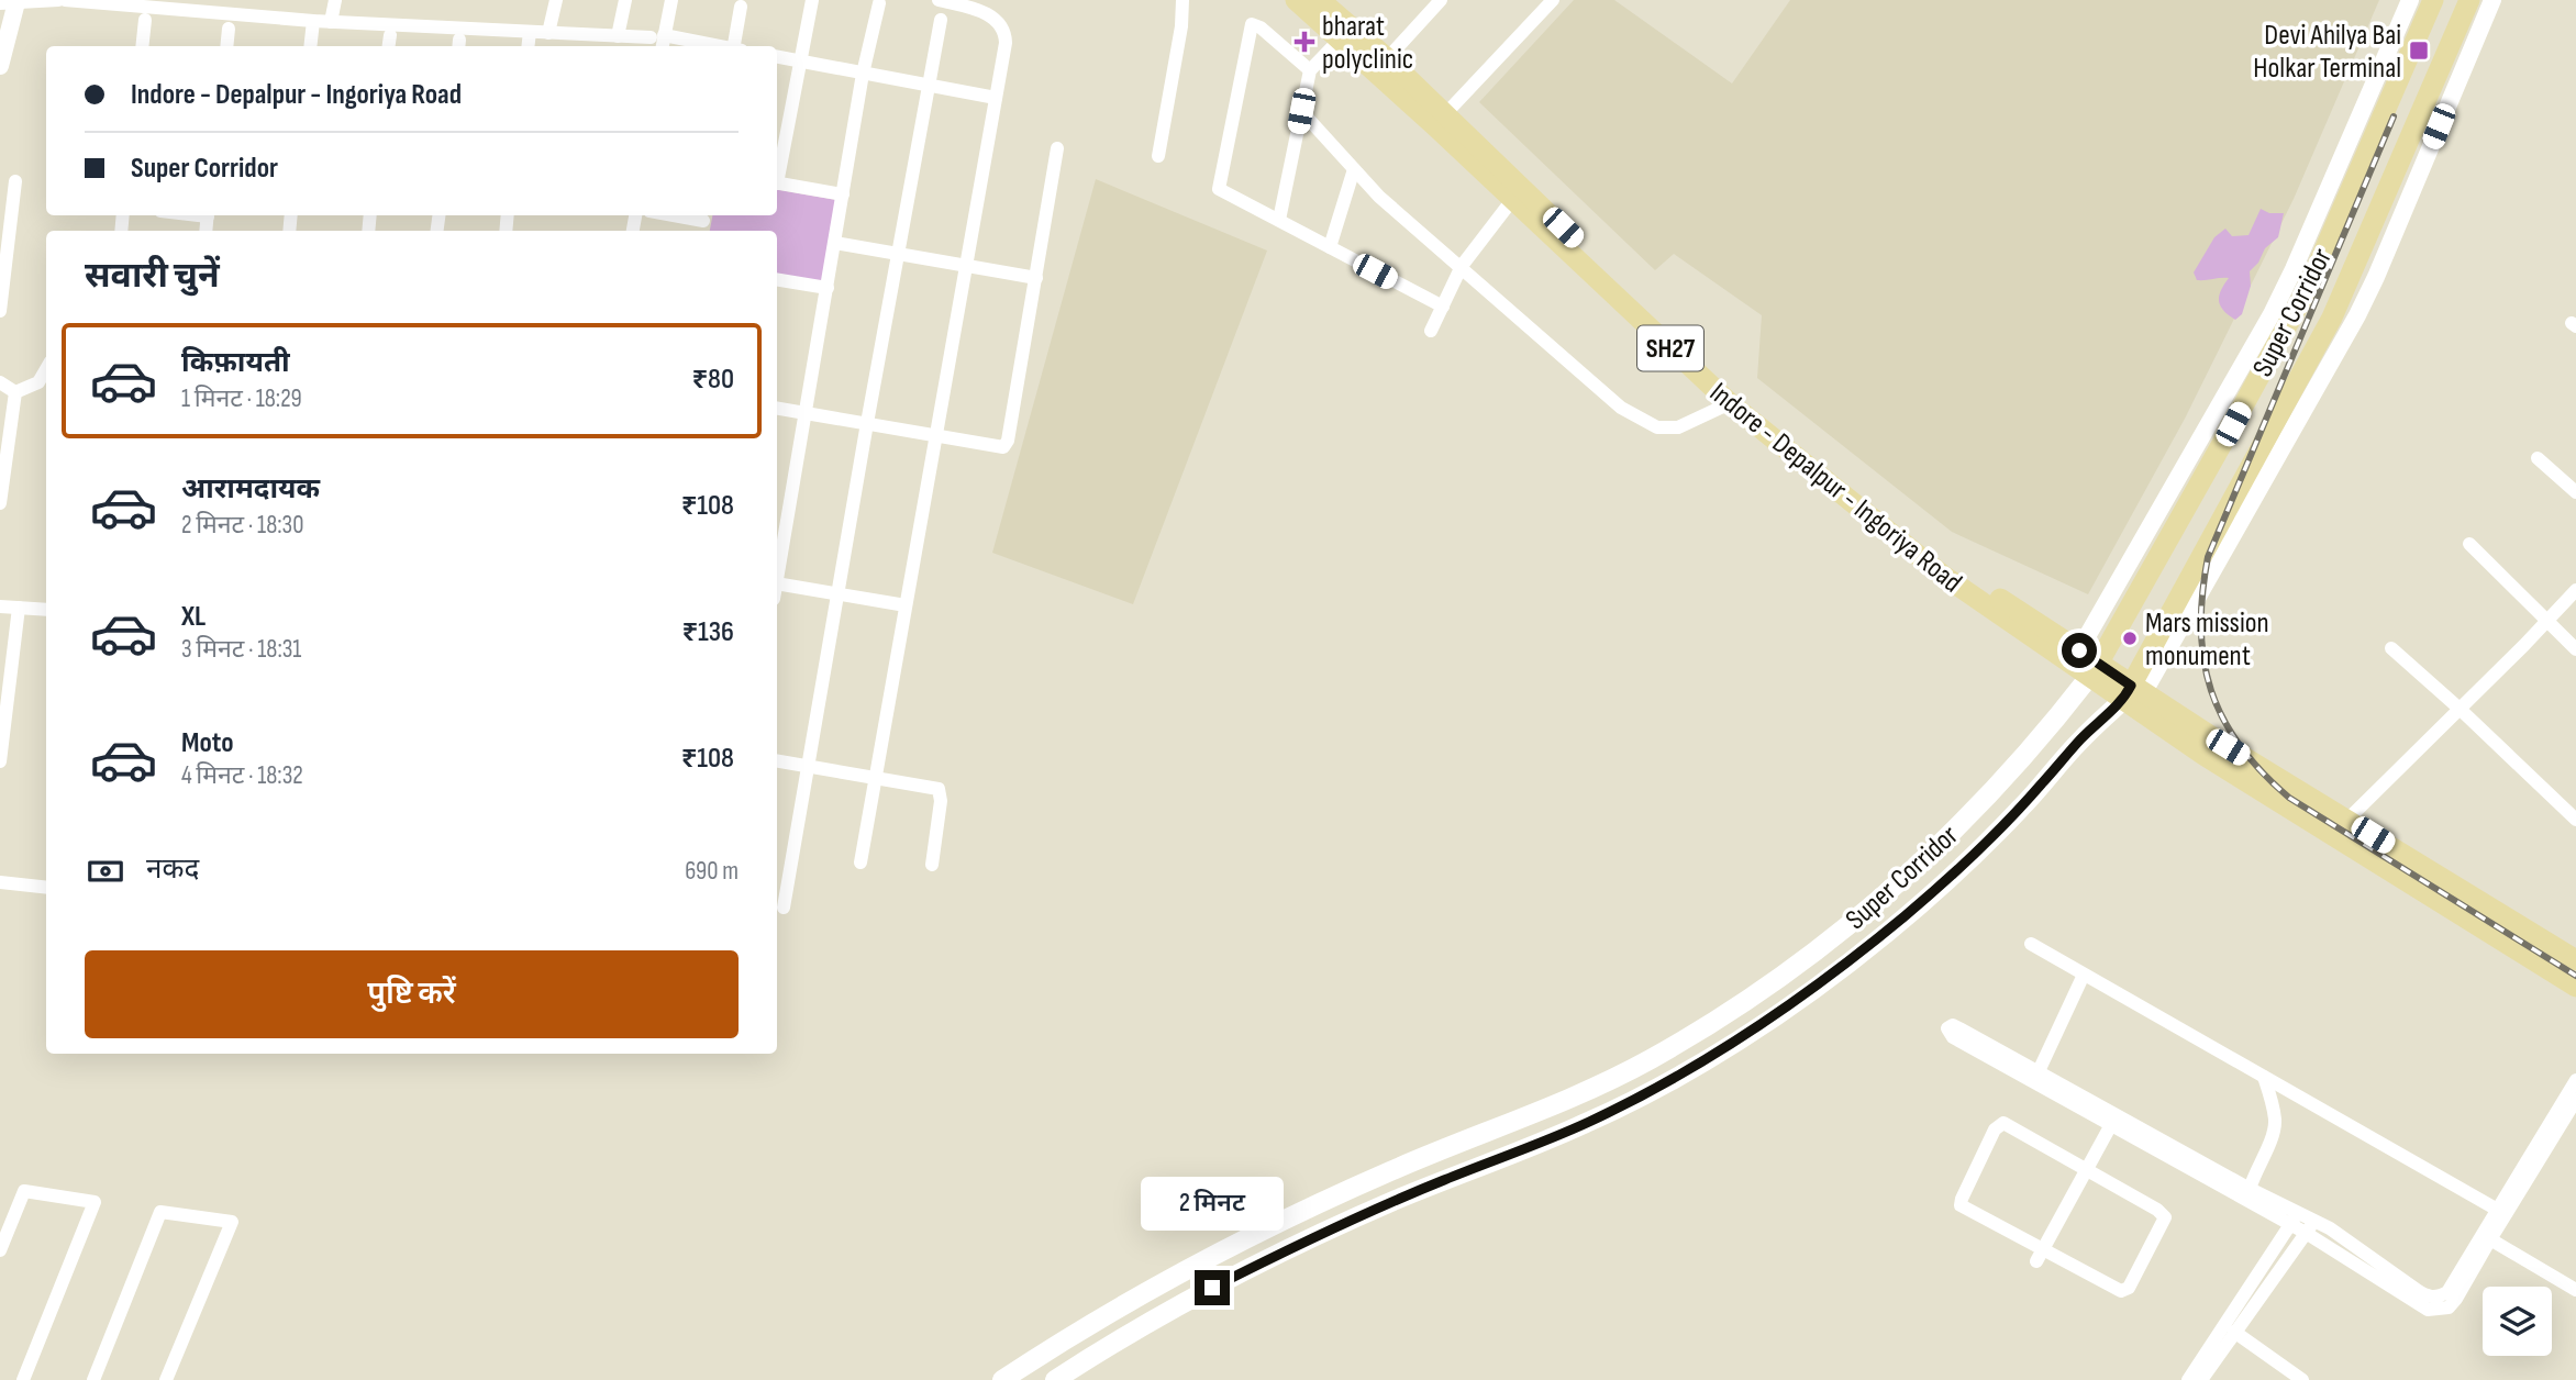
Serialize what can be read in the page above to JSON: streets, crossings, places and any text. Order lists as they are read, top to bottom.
{
  "streets": {
    "main road": ["Super Corridor", "SH27", "Indore - Depalpur - Ingoriya Road"]
  },
  "crossings": [
    ["Super Corridor", "Indore - Depalpur - Ingoriya Road"]
  ],
  "places": {
    "health": ["bharat polyclinic"],
    "transit": ["Devi Ahilya Bai Holkar Terminal"],
    "other": ["Mars mission monument"]
  },
  "page": {
    "banner": ["Indore - Depalpur - Ingoriya Road", "Super Corridor"],
    "heading": "सवारी चुनें",
    "list": [
      {
        "name": "किफ़ायती",
        "note": "1 मिनट · 18:29",
        "value": "₹80"
      },
      {
        "name": "आरामदायक",
        "note": "2 मिनट · 18:30",
        "value": "₹108"
      },
      {
        "name": "XL",
        "note": "3 मिनट · 18:31",
        "value": "₹136"
      },
      {
        "name": "Moto",
        "note": "4 मिनट · 18:32",
        "value": "₹108"
      }
    ],
    "pay": ["नकद", "690 m"],
    "buttons": "पुष्टि करें",
    "bubble": "2 मिनट"
  }
}
